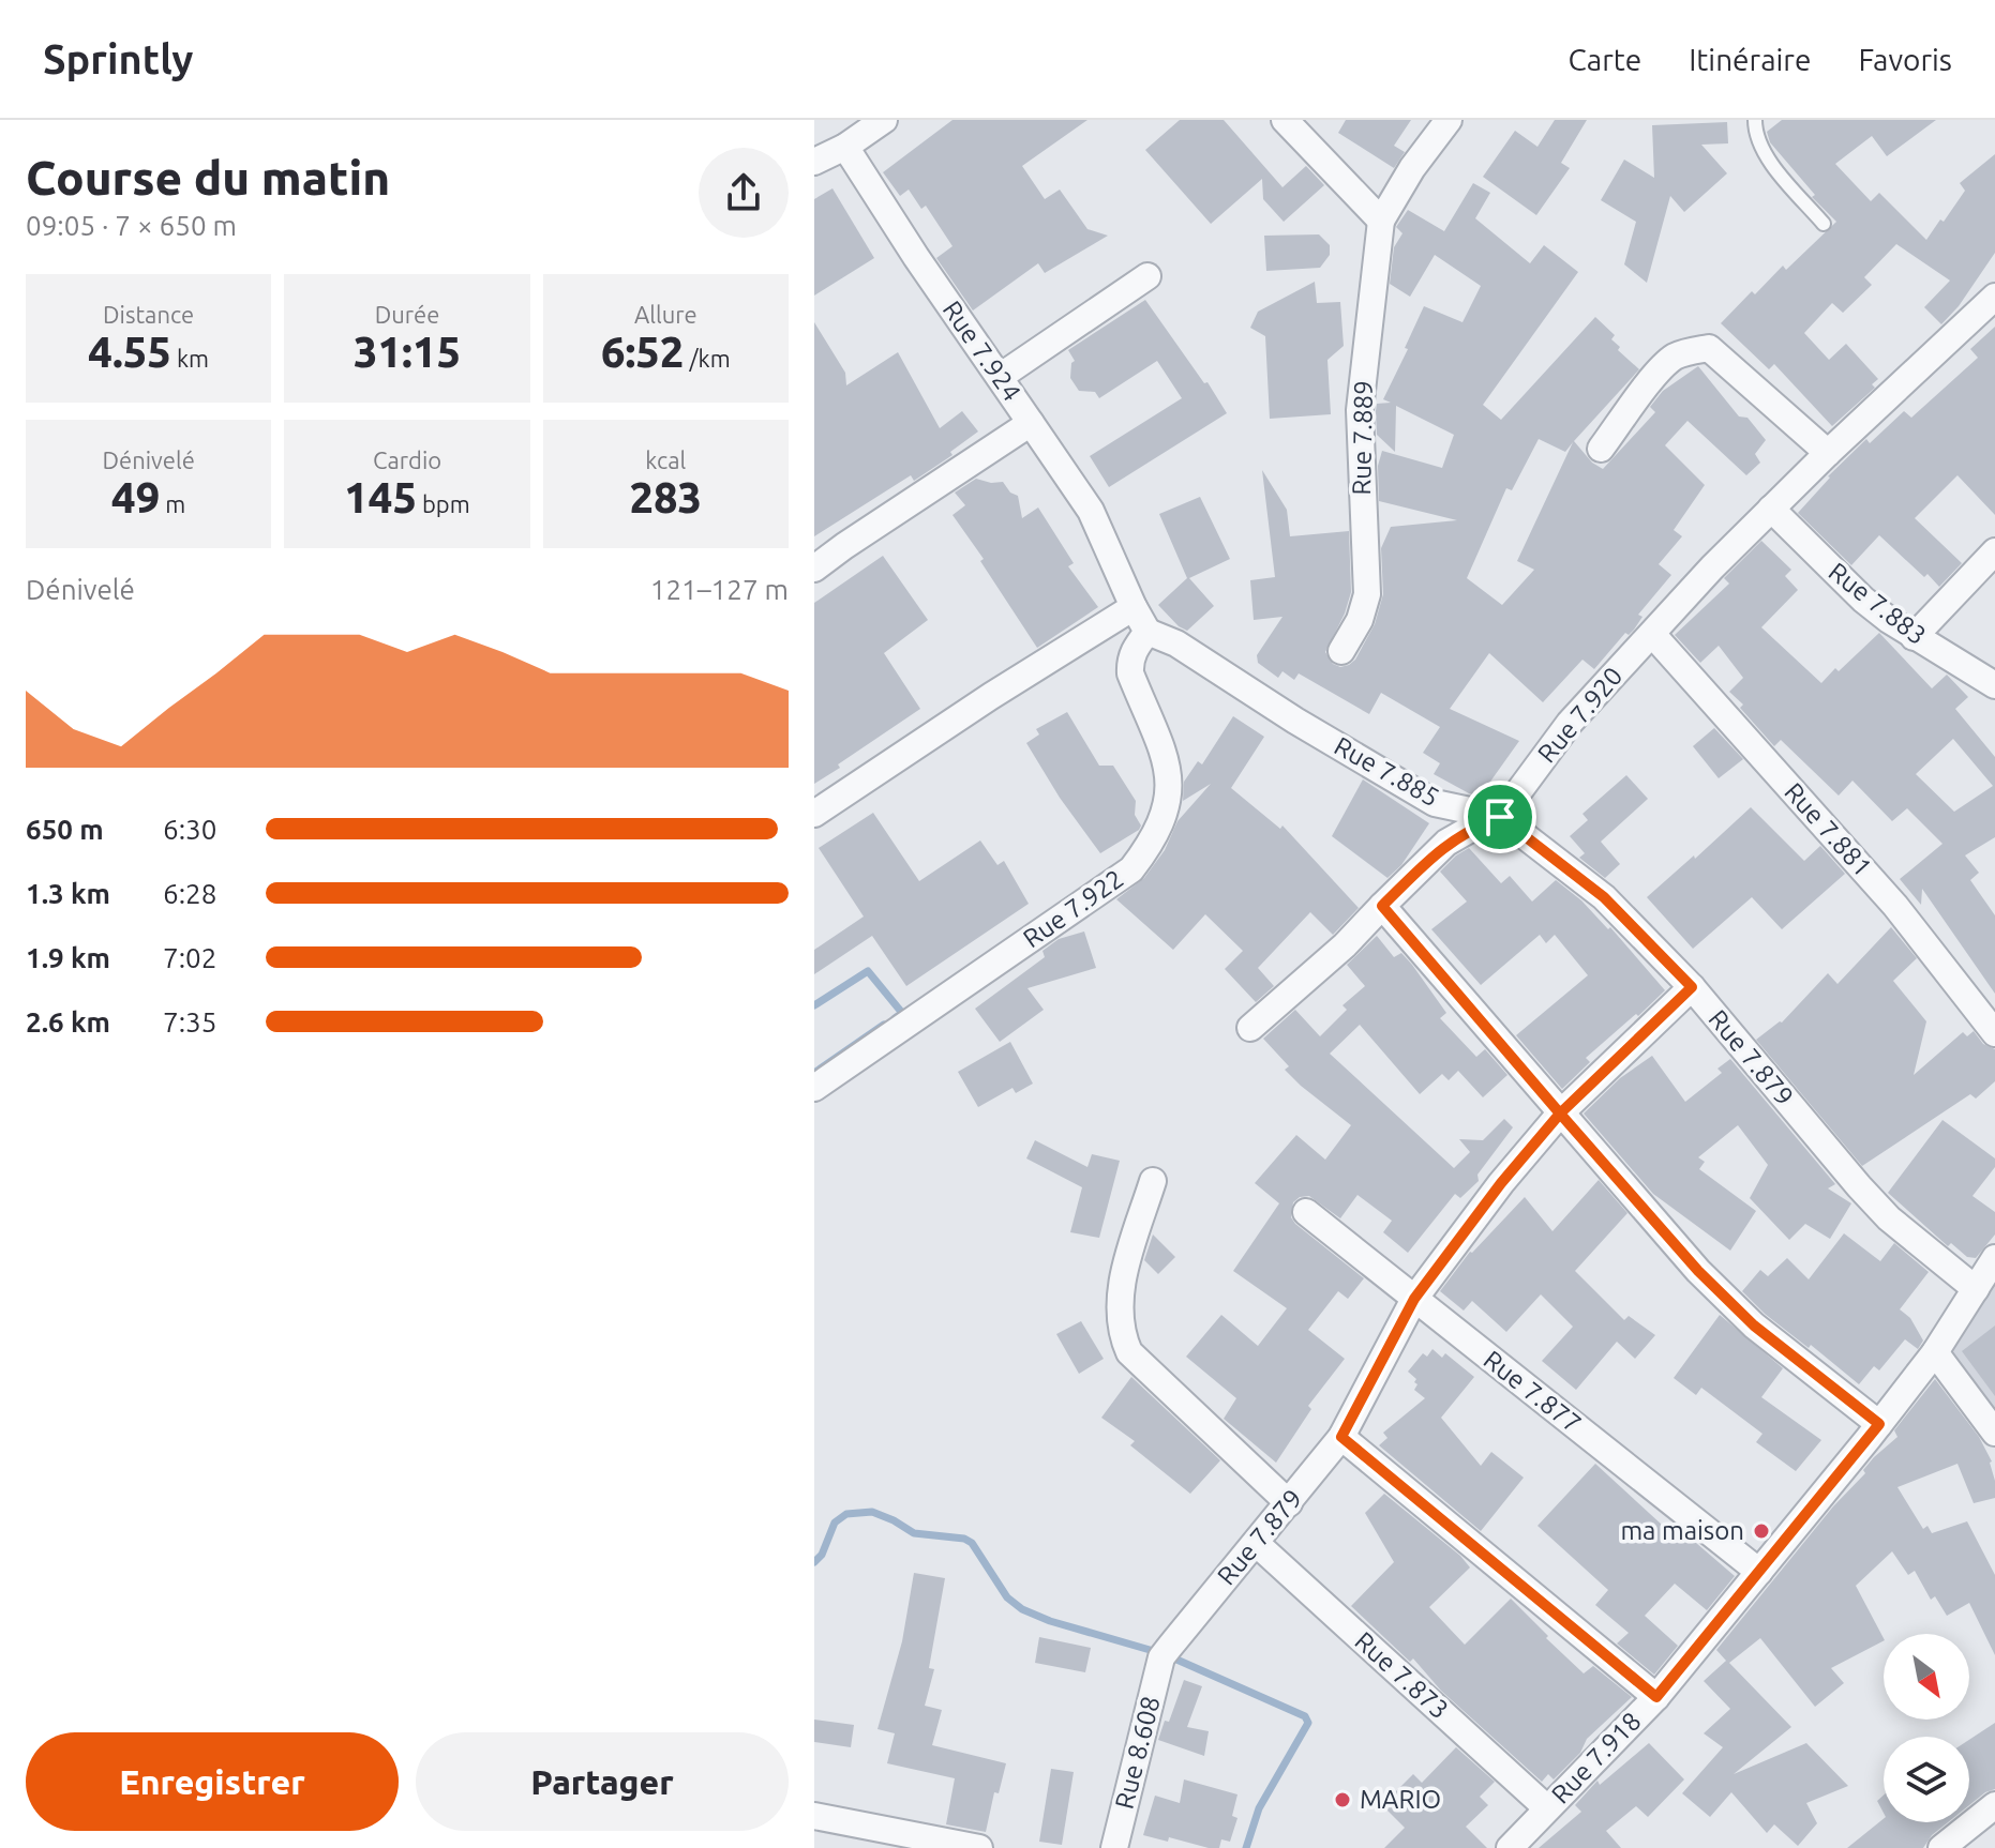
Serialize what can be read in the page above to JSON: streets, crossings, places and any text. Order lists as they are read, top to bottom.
{
  "streets": {
    "street": [
      "Rue 7.924",
      "Rue 7.889",
      "Rue 7.883",
      "Rue 7.920",
      "Rue 7.885",
      "Rue 7.881",
      "Rue 7.922",
      "Rue 7.879",
      "Rue 7.877",
      "Rue 7.873",
      "Rue 8.608",
      "Rue 7.918"
    ]
  },
  "crossings": [
    ["Rue 7.883", "Rue 7.920"],
    ["Rue 7.920", "Rue 7.885"],
    ["Rue 7.920", "Rue 7.881"],
    ["Rue 7.885", "Rue 7.922"],
    ["Rue 7.885", "Rue 7.879"],
    ["Rue 7.879", "Rue 7.877"],
    ["Rue 7.879", "Rue 7.873"],
    ["Rue 7.879", "Rue 8.608"],
    ["Rue 7.879", "Rue 7.918"],
    ["Rue 7.877", "Rue 7.918"],
    ["Rue 7.873", "Rue 7.918"]
  ],
  "places": ["ma maison", "MARIO"],
  "north": "bottom right",
  "page": {
    "header": "Sprintly",
    "nav": ["Carte", "Itinéraire", "Favoris"],
    "heading": ["Course du matin", "09:05 · 7 × 650 m"],
    "stats": [
      ["Distance", "4.55 km"],
      ["Durée", "31:15"],
      ["Allure", "6:52 /km"],
      ["Dénivelé", "49 m"],
      ["Cardio", "145 bpm"],
      ["kcal", "283"]
    ],
    "chart": ["Dénivelé", "121–127 m"],
    "list": [
      {
        "name": "650 m",
        "note": "6:30"
      },
      {
        "name": "1.3 km",
        "note": "6:28"
      },
      {
        "name": "1.9 km",
        "note": "7:02"
      },
      {
        "name": "2.6 km",
        "note": "7:35"
      }
    ],
    "buttons": ["Enregistrer", "Partager"]
  }
}
